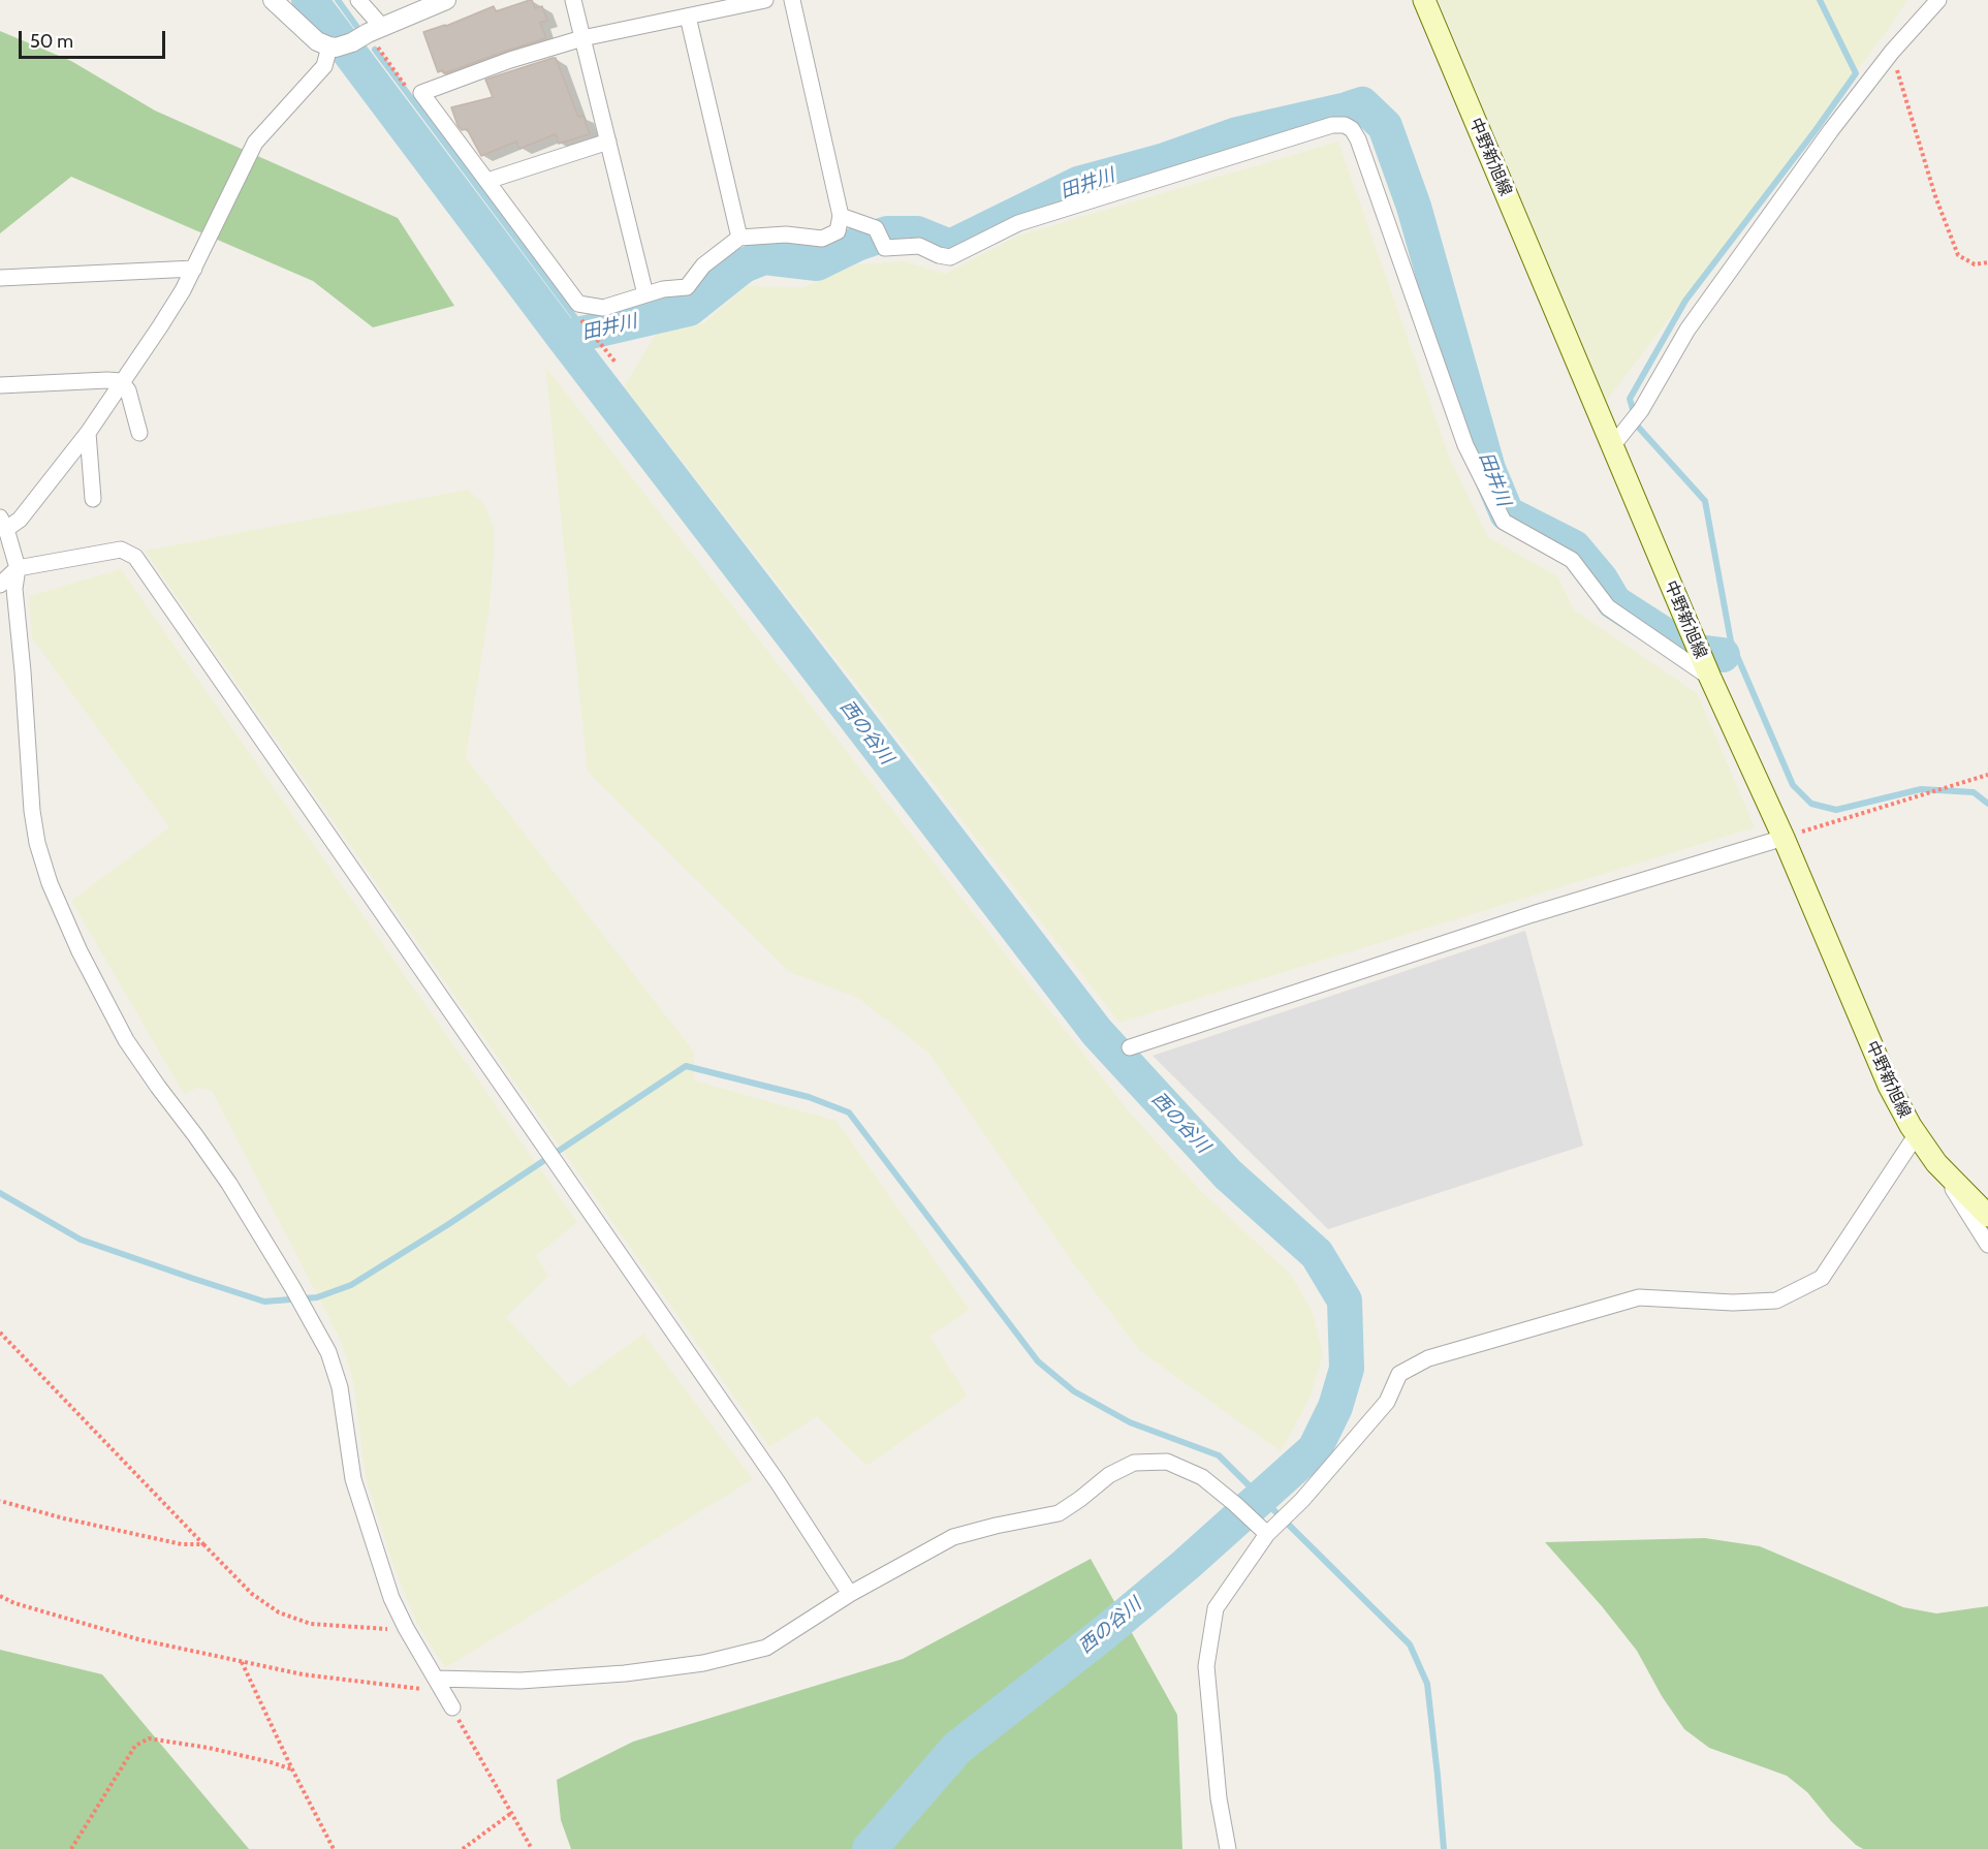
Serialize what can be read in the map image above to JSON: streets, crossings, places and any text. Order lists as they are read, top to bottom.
{
  "streets": {
    "main road": ["中野新旭線"]
  },
  "water": ["田井川", "西の谷川"],
  "scale_bar": "50 m"
}
